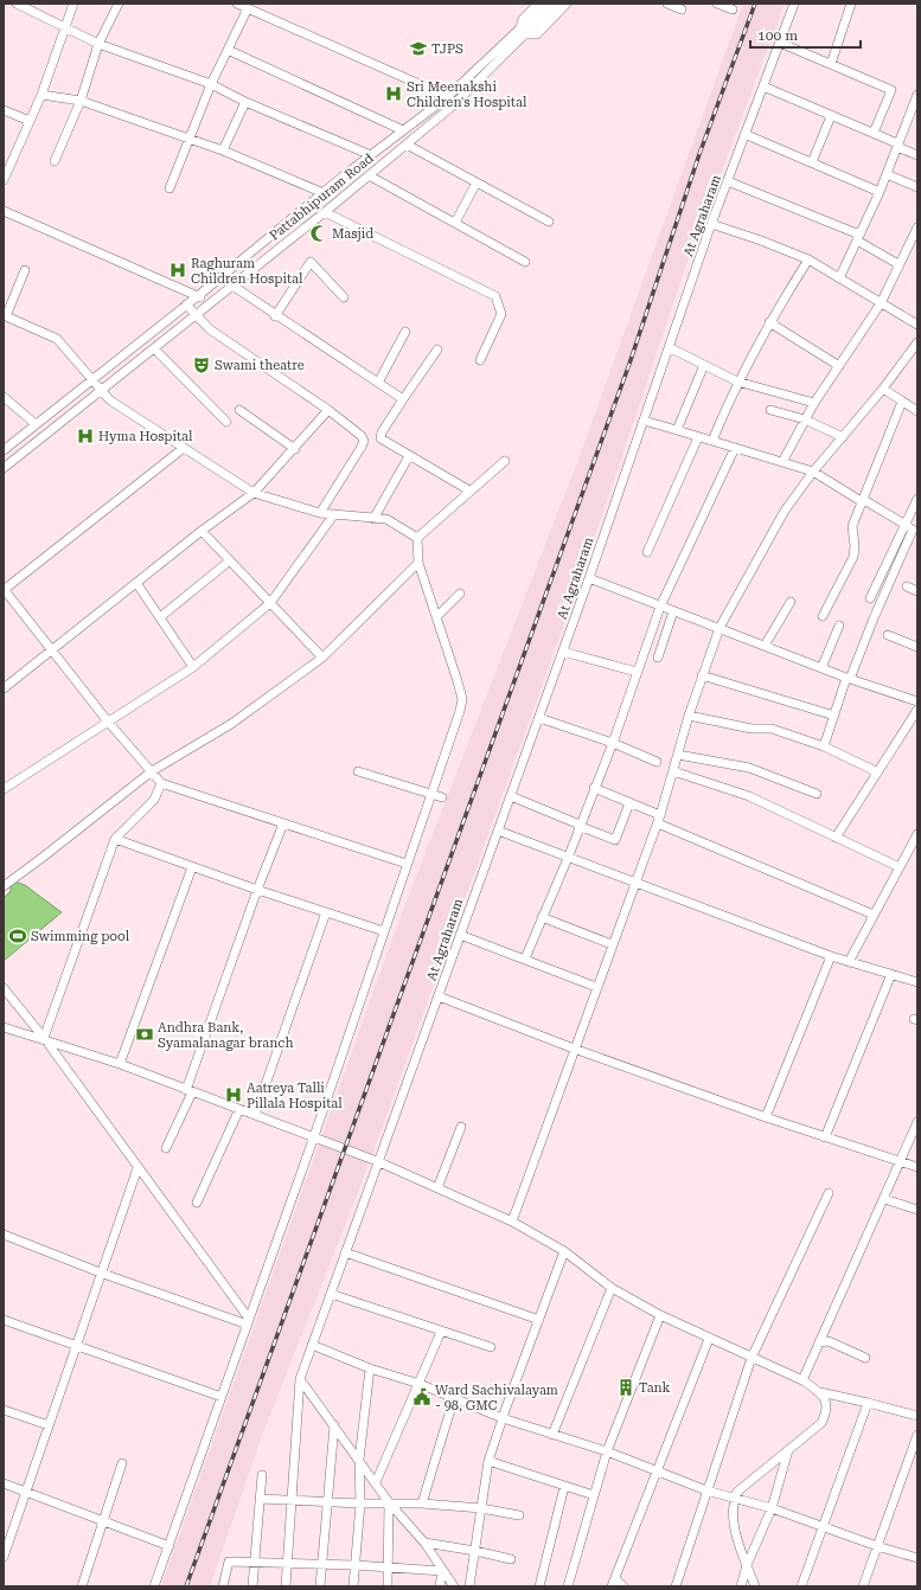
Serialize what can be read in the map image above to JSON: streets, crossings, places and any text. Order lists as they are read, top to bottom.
{
  "streets": {
    "street": ["Pattabhipuram Road", "At Agraharam"]
  },
  "places": {
    "school or university": ["TJPS"],
    "hospital": [
      "Sri Meenakshi Children's Hospital",
      "Raghuram Children Hospital",
      "Hyma Hospital",
      "Aatreya Talli Pillala Hospital"
    ],
    "mosque": ["Masjid"],
    "theatre": ["Swami theatre"],
    "sports": ["Swimming pool"],
    "bank": ["Andhra Bank, Syamalanagar branch"],
    "building": ["Tank"],
    "public building": ["Ward Sachivalayam - 98, GMC"]
  },
  "scale_bar": "100 m"
}
